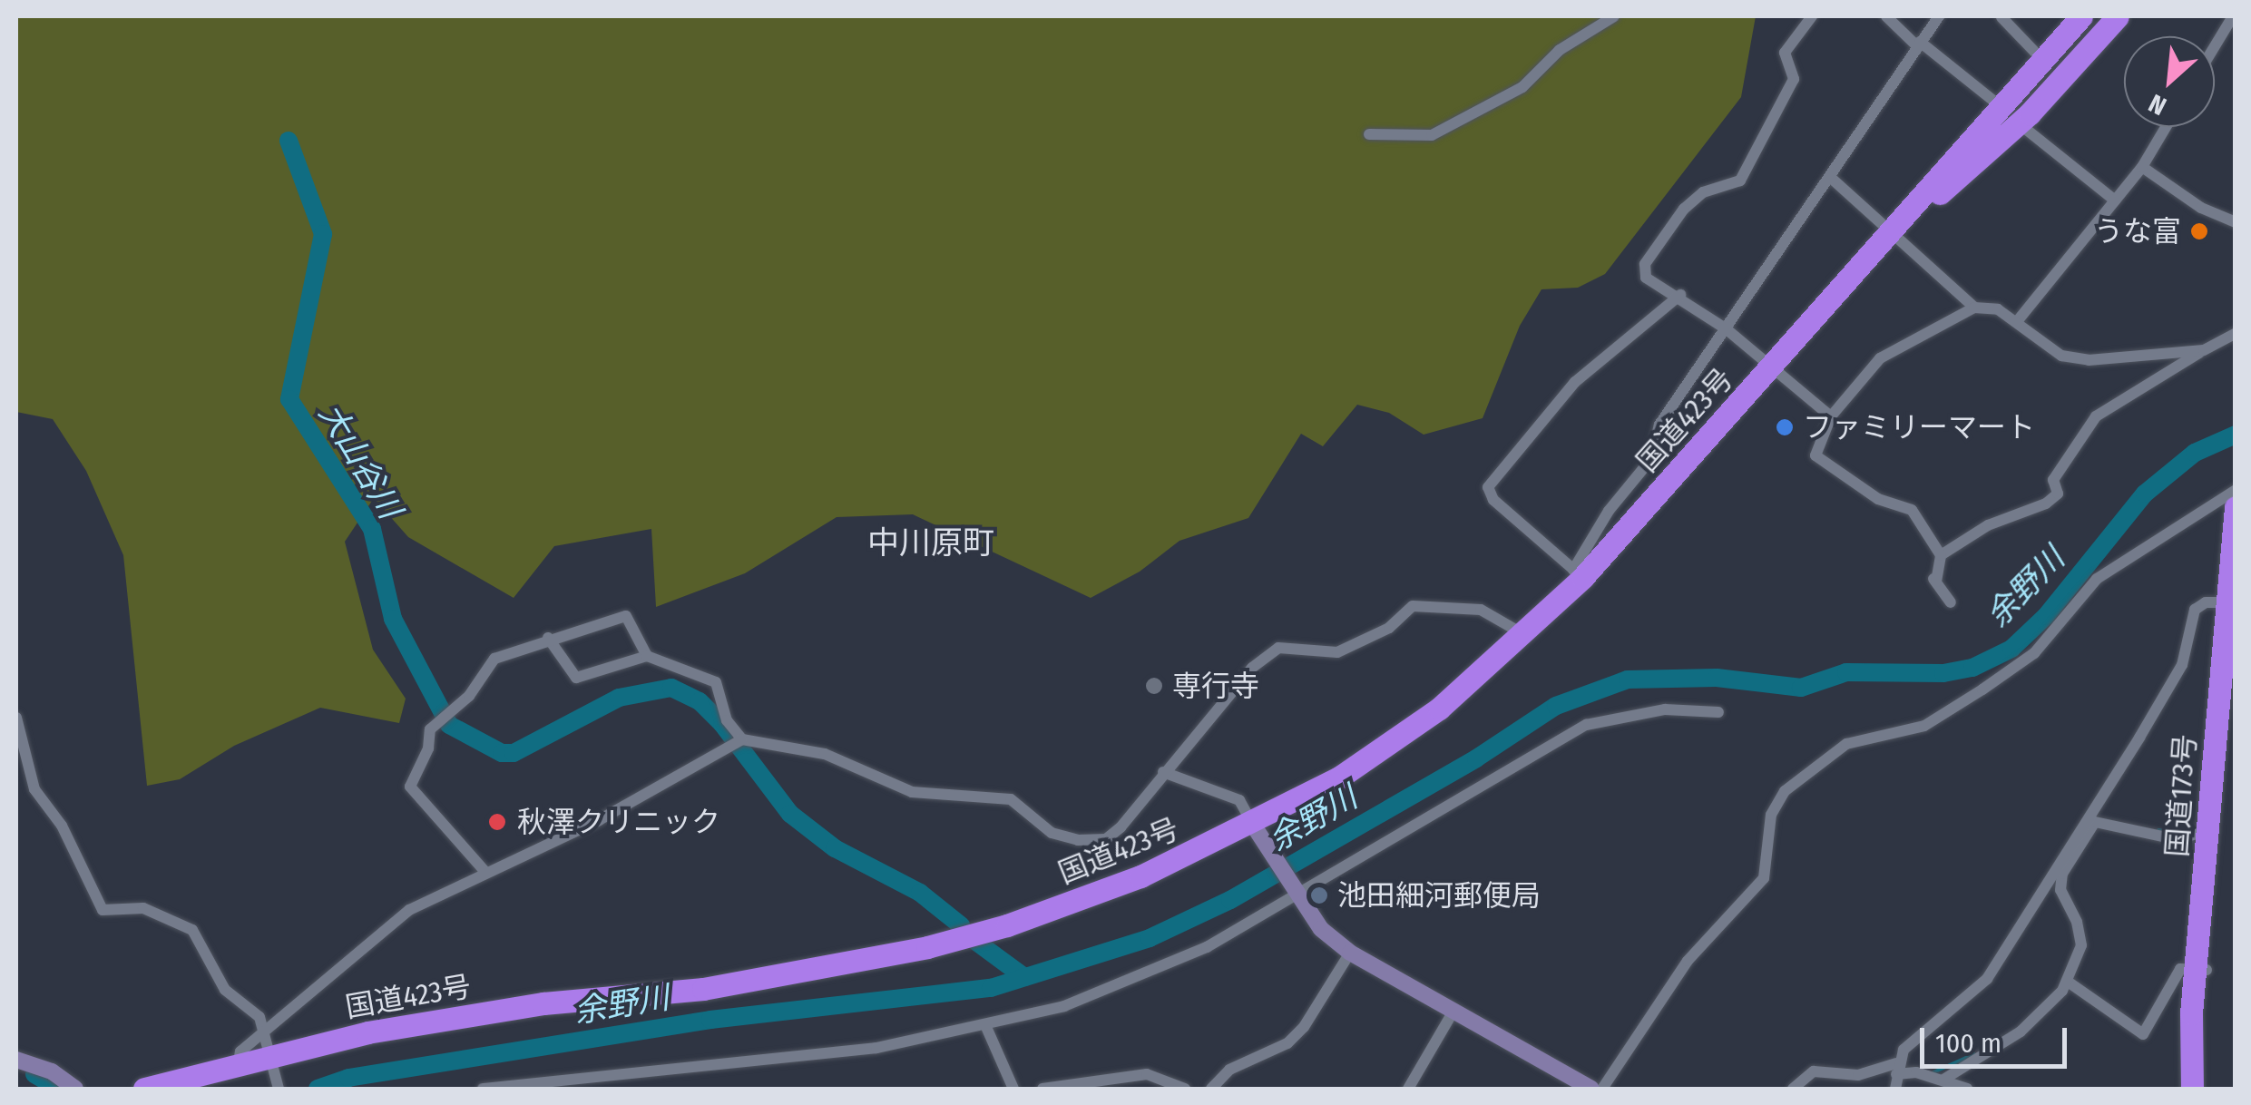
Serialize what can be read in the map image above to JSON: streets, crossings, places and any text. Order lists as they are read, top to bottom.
{
  "streets": {
    "highway": ["国道423号", "国道173号"]
  },
  "districts": ["中川原町"],
  "water": ["大山谷川", "余野川"],
  "places": [
    "うな富",
    "ファミリーマート",
    "専行寺",
    "秋澤クリニック",
    "池田細河郵便局"
  ],
  "scale_bar": "100 m",
  "north": "bottom left"
}
